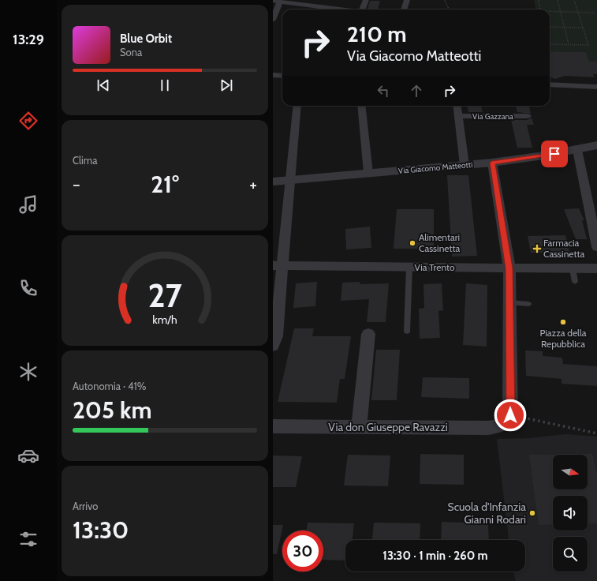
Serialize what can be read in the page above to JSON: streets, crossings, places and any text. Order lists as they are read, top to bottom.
{
  "streets": {
    "street": [
      "Via Gazzana",
      "Via Giacomo Matteotti",
      "Via Trento",
      "Via don Giuseppe Ravazzi"
    ]
  },
  "places": {
    "other": ["Alimentari Cassinetta", "Piazza della Repubblica", "Scuola d'Infanzia Gianni Rodari"],
    "health": ["Farmacia Cassinetta"]
  },
  "north": "right",
  "page": {
    "tabs": "13:29",
    "turn": ["210 m", "Via Giacomo Matteotti"],
    "song": ["Blue Orbit", "Sona"],
    "tile": [
      "Clima",
      ["Autonomia · 41%", "205 km"],
      ["Arrivo", "13:30"]
    ],
    "heat": ["−", "21°", "+"],
    "limit": "30",
    "trip": "13:30 · 1 min · 260 m",
    "gauge": ["27", "km/h"]
  }
}
